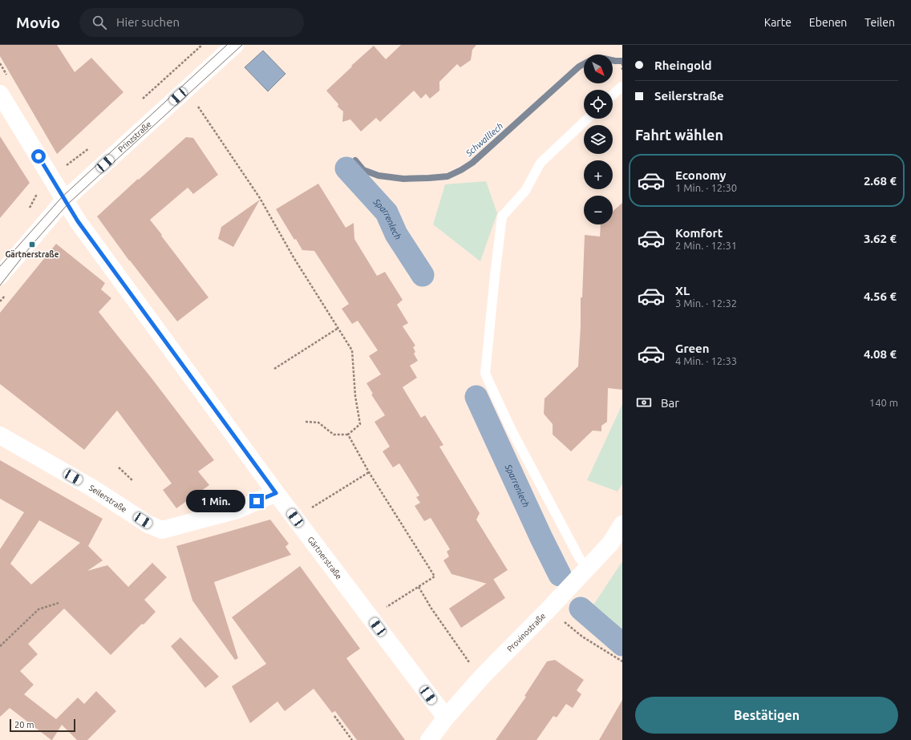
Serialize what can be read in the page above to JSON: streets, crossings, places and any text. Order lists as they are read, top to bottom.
{
  "streets": {
    "street": [
      "Prinzstraße",
      "Seilerstraße",
      "Gärtnerstraße",
      "Provinostraße"
    ]
  },
  "crossings": [
    ["Prinzstraße", "Gärtnerstraße"],
    ["Seilerstraße", "Gärtnerstraße"],
    ["Gärtnerstraße", "Provinostraße"]
  ],
  "water": ["Schwalllech", "Sparrenlech"],
  "places": {
    "transit": ["Gärtnerstraße"]
  },
  "scale_bar": "20 m",
  "north": "bottom right",
  "page": {
    "header": "Movio",
    "search": "Hier suchen",
    "nav": ["Karte", "Ebenen", "Teilen"],
    "banner": ["Rheingold", "Seilerstraße"],
    "map_buttons": ["+", "−"],
    "heading": "Fahrt wählen",
    "list": [
      {
        "name": "Economy",
        "note": "1 Min. · 12:30",
        "value": "2.68 €"
      },
      {
        "name": "Komfort",
        "note": "2 Min. · 12:31",
        "value": "3.62 €"
      },
      {
        "name": "XL",
        "note": "3 Min. · 12:32",
        "value": "4.56 €"
      },
      {
        "name": "Green",
        "note": "4 Min. · 12:33",
        "value": "4.08 €"
      }
    ],
    "pay": ["Bar", "140 m"],
    "bubble": "1 Min.",
    "buttons": "Bestätigen",
    "scale": "20 m"
  }
}
